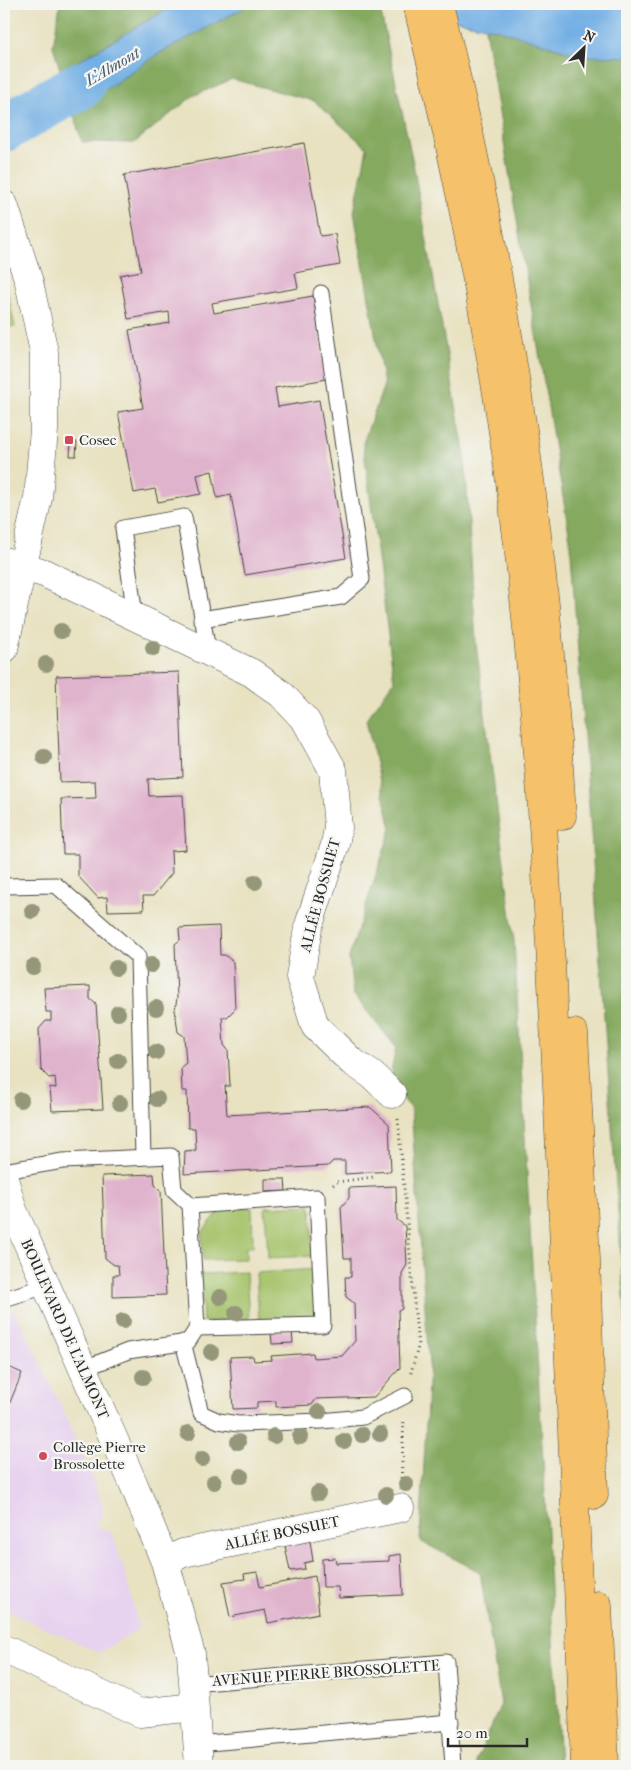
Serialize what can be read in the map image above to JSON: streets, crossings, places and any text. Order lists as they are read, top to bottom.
{
  "streets": {
    "street": ["ALLÉE BOSSUET", "BOULEVARD DE L'ALMONT", "AVENUE PIERRE BROSSOLETTE"]
  },
  "crossings": [
    ["ALLÉE BOSSUET", "BOULEVARD DE L'ALMONT"],
    ["BOULEVARD DE L'ALMONT", "AVENUE PIERRE BROSSOLETTE"]
  ],
  "water": ["L'Almont"],
  "places": {
    "transit": ["Cosec"],
    "other": ["Collège Pierre Brossolette"]
  },
  "scale_bar": "20 m",
  "north": "top right"
}
